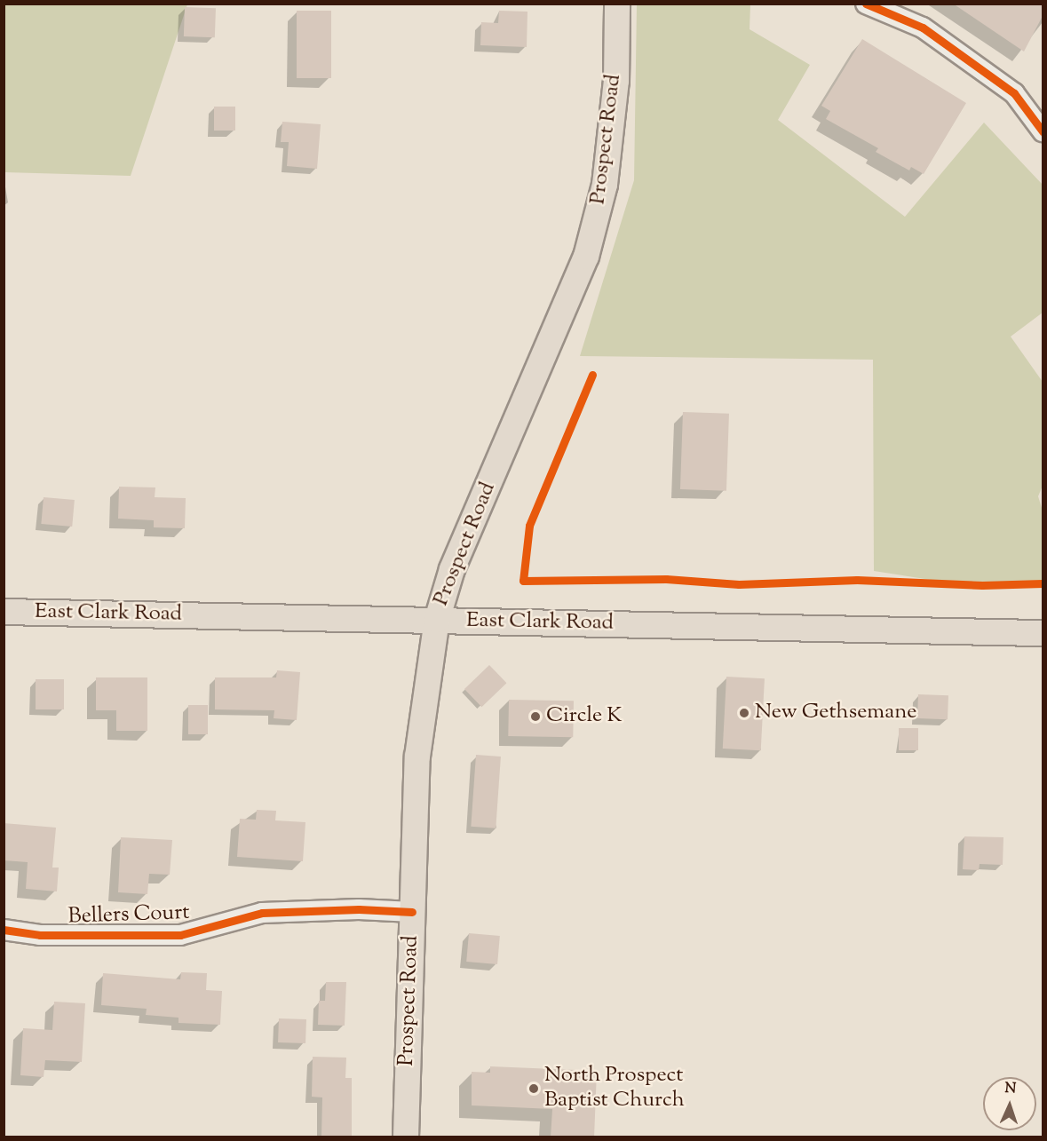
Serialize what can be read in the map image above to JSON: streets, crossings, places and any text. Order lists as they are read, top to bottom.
{
  "streets": {
    "main road": ["Prospect Road", "East Clark Road"],
    "street": ["Bellers Court"]
  },
  "crossings": [
    ["Prospect Road", "East Clark Road"],
    ["Prospect Road", "Bellers Court"]
  ],
  "places": ["New Gethsemane", "Circle K", "North Prospect Baptist Church"],
  "north": "top"
}
